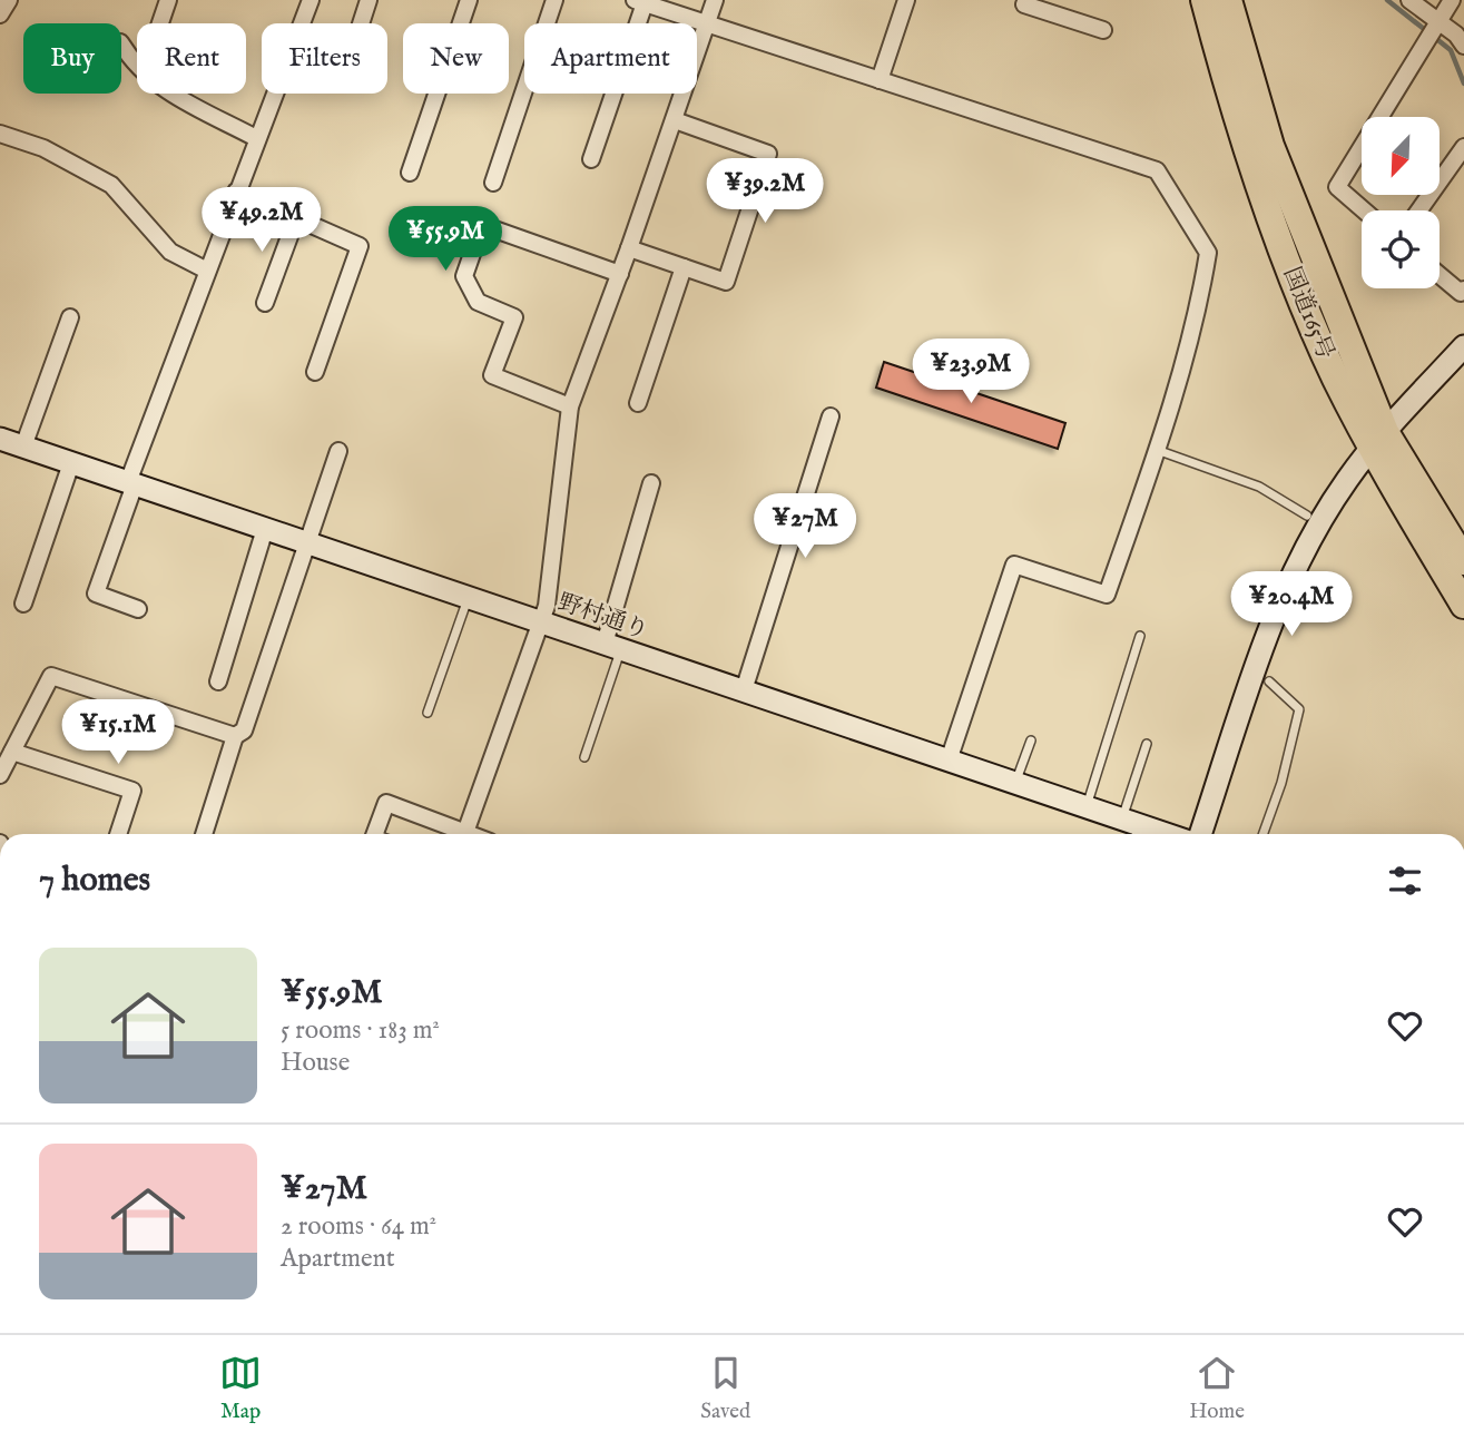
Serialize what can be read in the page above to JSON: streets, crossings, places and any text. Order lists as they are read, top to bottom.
{
  "streets": {
    "highway": ["国道165号"],
    "street": ["野村通り"]
  },
  "north": "bottom left",
  "page": {
    "chip": [
      "Buy",
      "Rent",
      "Filters",
      "New",
      "Apartment"
    ],
    "price": [
      "¥39.2M",
      "¥49.2M",
      "¥55.9M",
      "¥23.9M",
      "¥27M",
      "¥20.4M",
      "¥15.1M"
    ],
    "heading": "7 homes",
    "list": [
      {
        "name": "¥55.9M",
        "note": "5 rooms · 183 m² · House"
      },
      {
        "name": "¥27M",
        "note": "2 rooms · 64 m² · Apartment"
      }
    ],
    "tabs": ["Map", "Saved", "Home"]
  }
}
